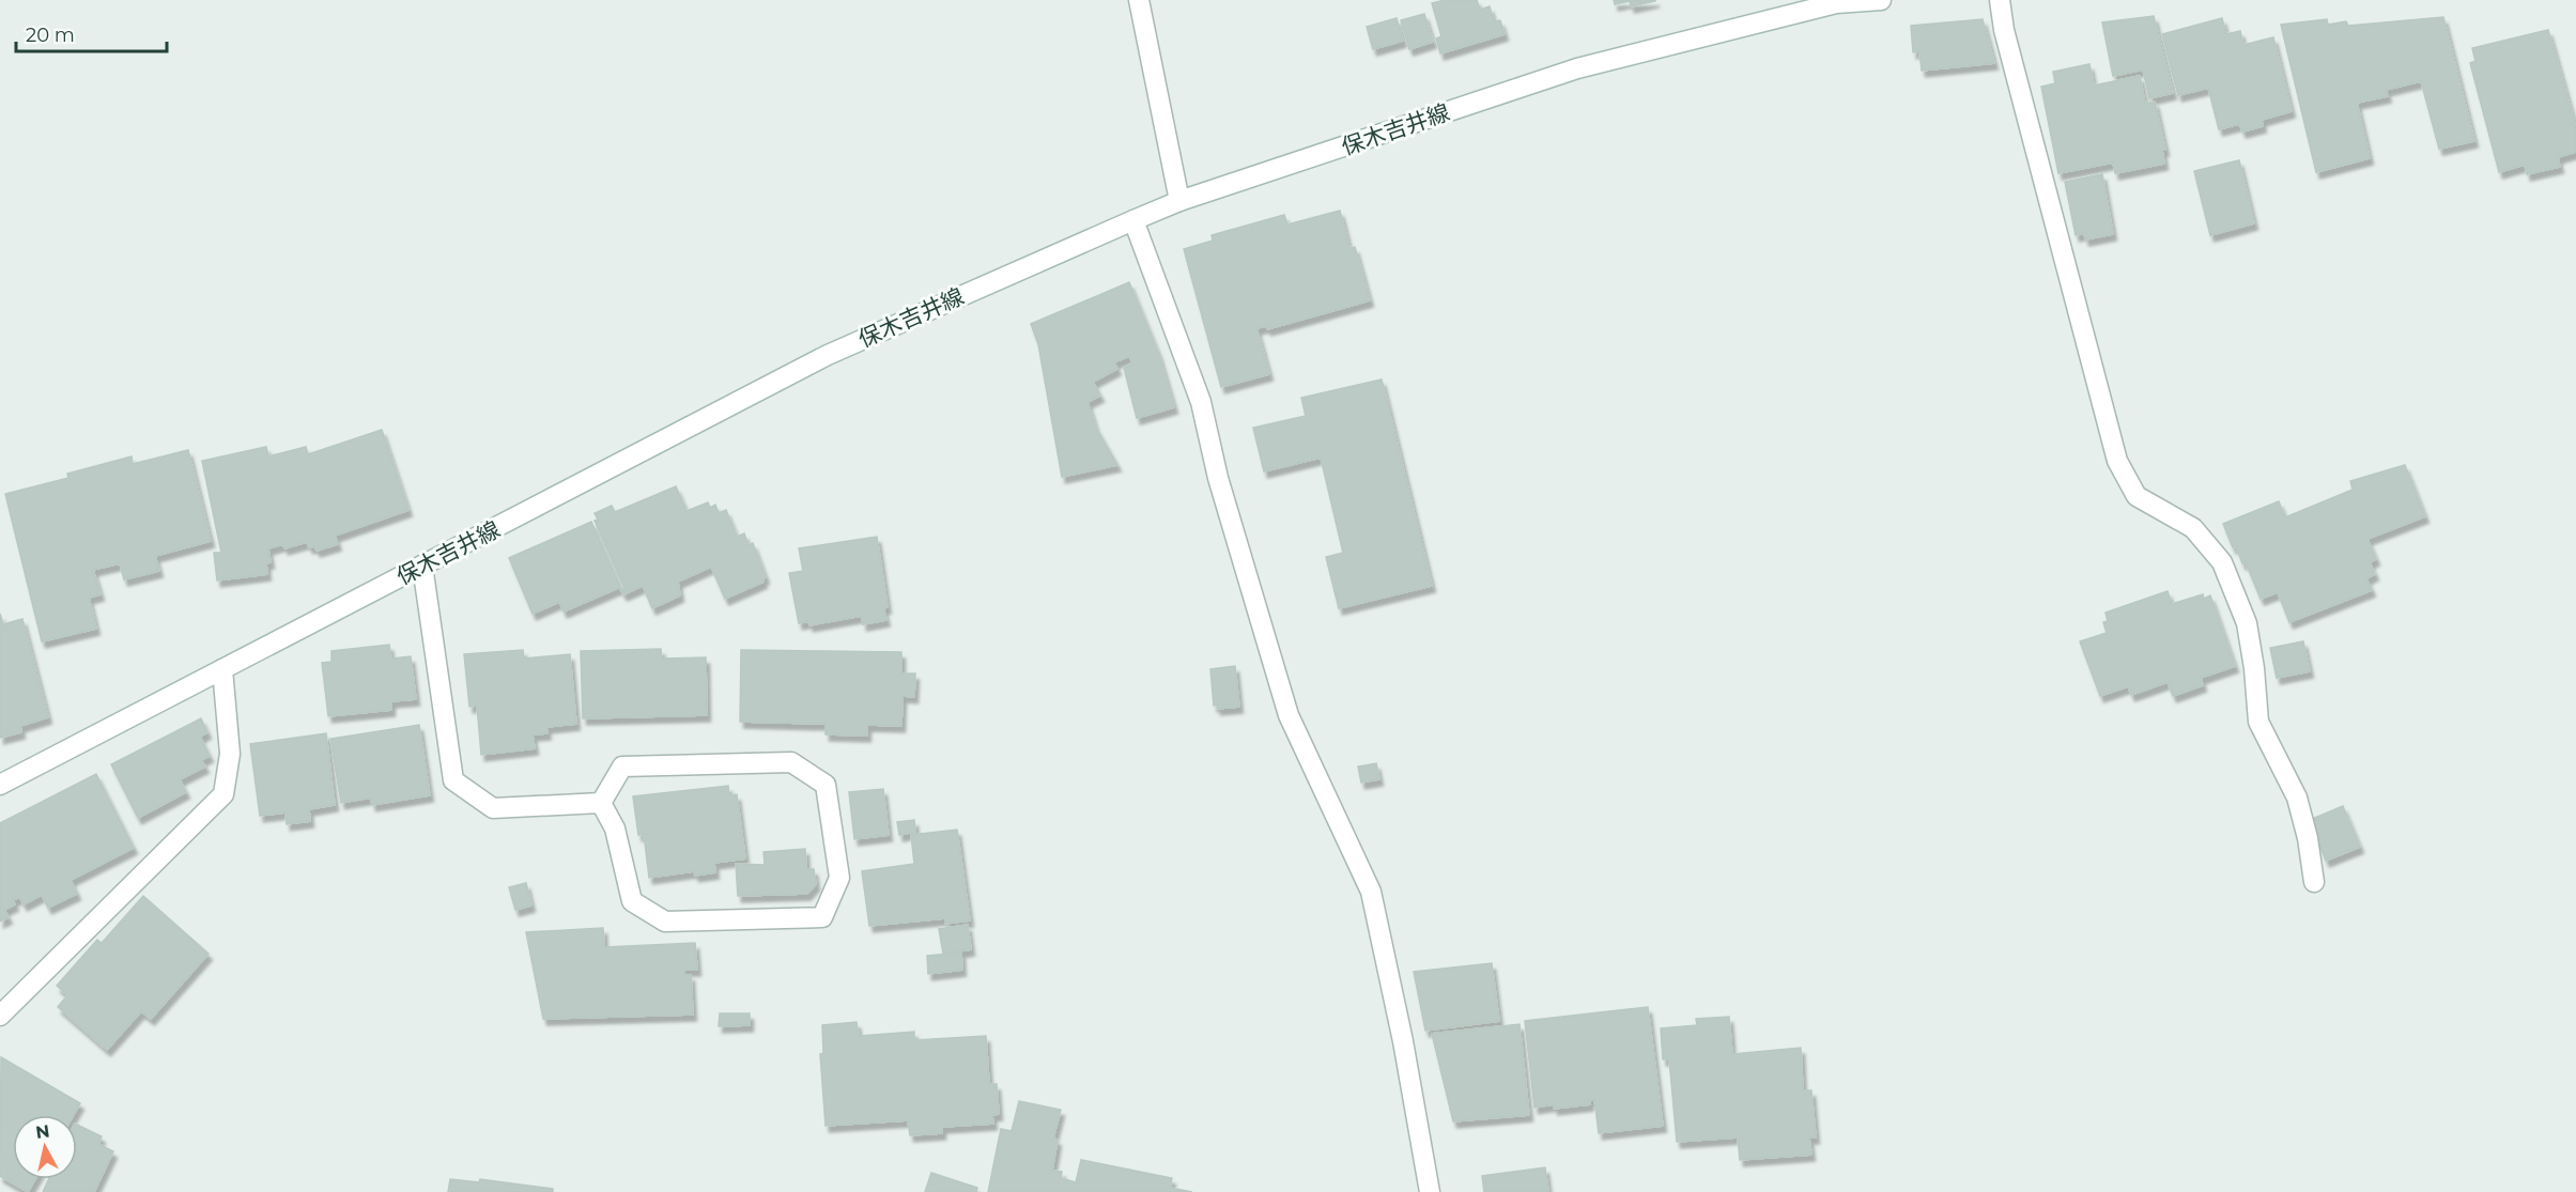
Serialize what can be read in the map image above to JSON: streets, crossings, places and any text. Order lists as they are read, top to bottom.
{
  "streets": {
    "street": ["保木吉井線"]
  },
  "scale_bar": "20 m",
  "north": "top"
}
